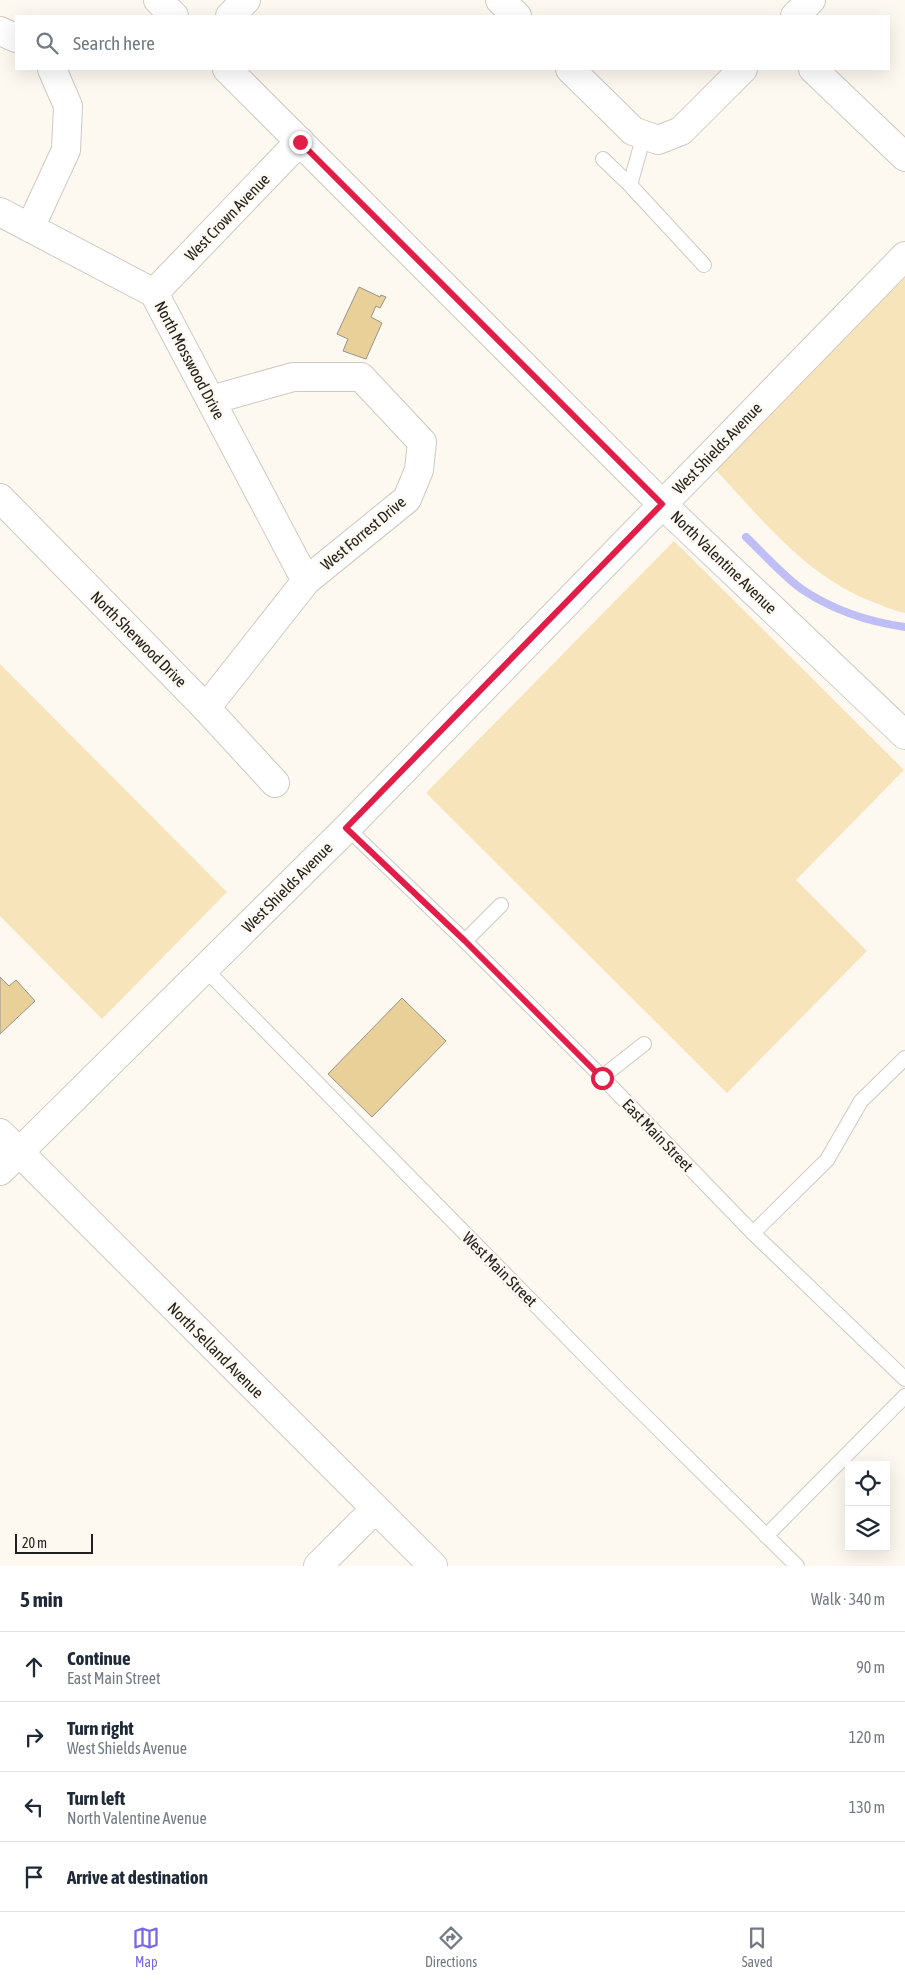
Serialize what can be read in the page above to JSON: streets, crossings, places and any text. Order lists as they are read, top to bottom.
{
  "streets": {
    "street": [
      "West Crown Avenue",
      "North Mosswood Drive",
      "West Shields Avenue",
      "West Forrest Drive",
      "North Valentine Avenue",
      "North Sherwood Drive",
      "North Selland Avenue"
    ],
    "lane": ["East Main Street", "West Main Street"]
  },
  "crossings": [
    ["West Crown Avenue", "North Mosswood Drive"],
    ["West Crown Avenue", "North Valentine Avenue"],
    ["North Mosswood Drive", "West Forrest Drive"],
    ["West Shields Avenue", "North Valentine Avenue"],
    ["West Shields Avenue", "East Main Street"],
    ["West Shields Avenue", "West Main Street"],
    ["West Shields Avenue", "North Selland Avenue"],
    ["West Forrest Drive", "North Sherwood Drive"]
  ],
  "scale_bar": "20 m",
  "page": {
    "search": "Search here",
    "scale": "20 m",
    "heading": ["5 min", "Walk · 340 m"],
    "list": [
      ["Continue", "East Main Street", "90 m"],
      ["Turn right", "West Shields Avenue", "120 m"],
      ["Turn left", "North Valentine Avenue", "130 m"],
      "Arrive at destination"
    ],
    "nav": ["Map", "Directions", "Saved"]
  }
}
